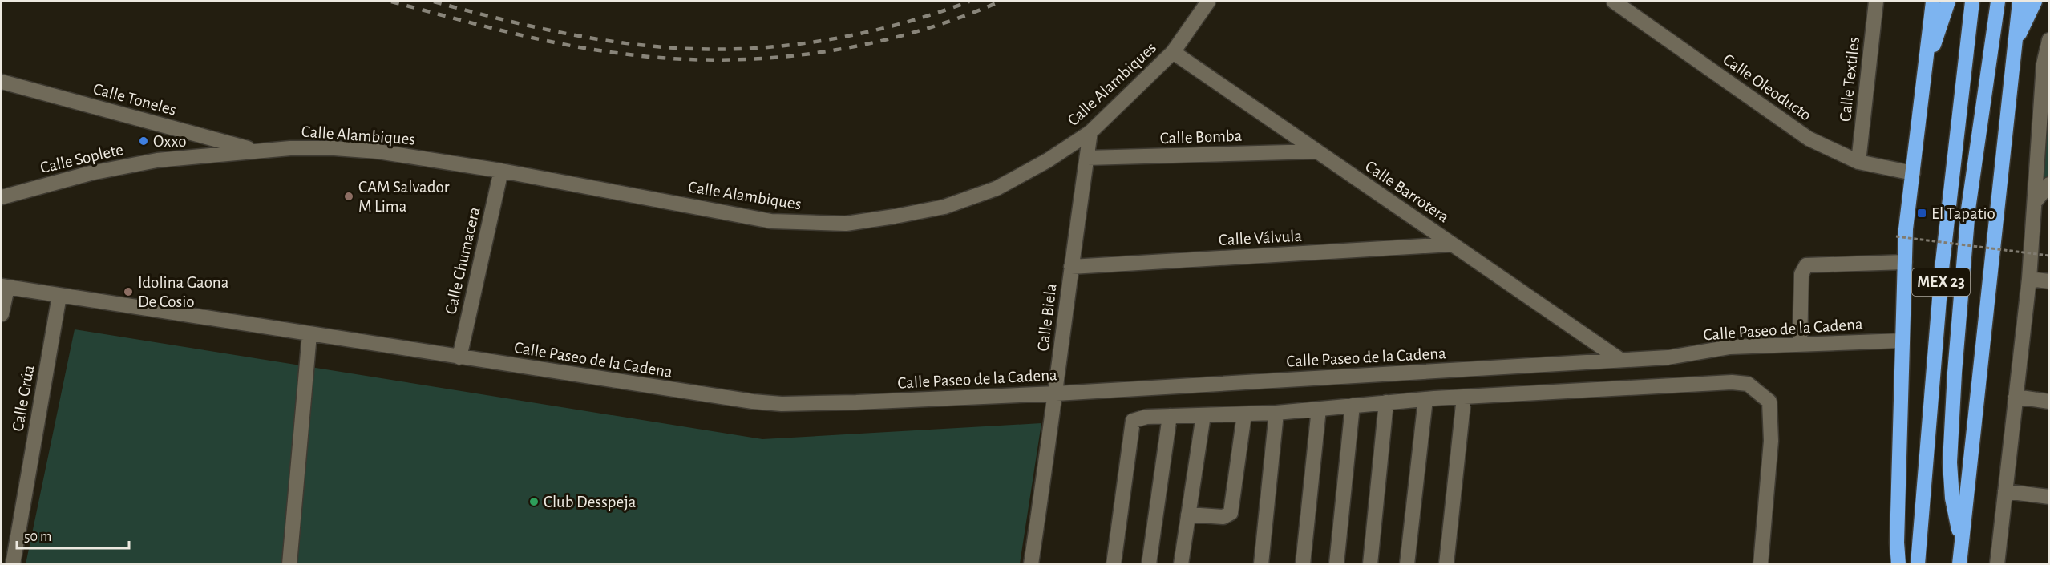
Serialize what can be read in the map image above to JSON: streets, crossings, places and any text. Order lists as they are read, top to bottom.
{
  "streets": {
    "highway": ["MEX 23"],
    "street": [
      "Calle Textiles",
      "Calle Alambiques",
      "Calle Oleoducto",
      "Calle Toneles",
      "Calle Bomba",
      "Calle Soplete",
      "Calle Barrotera",
      "Calle Válvula",
      "Calle Chumacera",
      "Calle Biela",
      "Calle Paseo de la Cadena",
      "Calle Grúa"
    ]
  },
  "crossings": [
    ["Calle Textiles", "Calle Oleoducto"],
    ["Calle Alambiques", "Calle Toneles"],
    ["Calle Alambiques", "Calle Soplete"],
    ["Calle Alambiques", "Calle Barrotera"],
    ["Calle Alambiques", "Calle Chumacera"],
    ["Calle Alambiques", "Calle Biela"],
    ["Calle Toneles", "Calle Soplete"],
    ["Calle Bomba", "Calle Barrotera"],
    ["Calle Bomba", "Calle Biela"],
    ["Calle Barrotera", "Calle Válvula"],
    ["Calle Barrotera", "Calle Paseo de la Cadena"],
    ["Calle Válvula", "Calle Biela"],
    ["Calle Chumacera", "Calle Paseo de la Cadena"],
    ["Calle Biela", "Calle Paseo de la Cadena"],
    ["Calle Paseo de la Cadena", "Calle Grúa"]
  ],
  "places": {
    "other": [
      "Oxxo",
      "CAM Salvador M Lima",
      "Idolina Gaona De Cosio",
      "Club Desspeja"
    ],
    "transit": ["El Tapatio"]
  },
  "scale_bar": "50 m"
}
